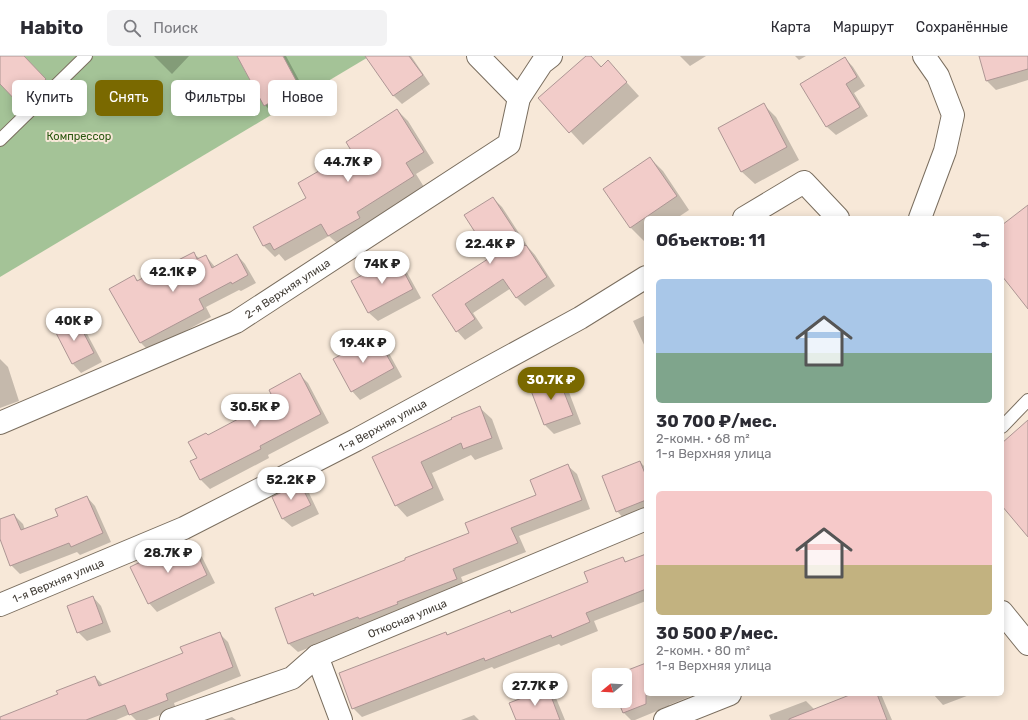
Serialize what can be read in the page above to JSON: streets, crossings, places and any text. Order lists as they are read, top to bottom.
{
  "streets": {
    "street": ["2-я Верхняя улица", "1-я Верхняя улица", "Откосная улица"]
  },
  "parks": ["Компрессор"],
  "north": "left",
  "page": {
    "header": "Habito",
    "search": "Поиск",
    "nav": ["Карта", "Маршрут", "Сохранённые"],
    "chip": [
      "Купить",
      "Снять",
      "Фильтры",
      "Новое"
    ],
    "price": [
      "44.7K ₽",
      "22.4K ₽",
      "74K ₽",
      "42.1K ₽",
      "40K ₽",
      "19.4K ₽",
      "30.7K ₽",
      "30.5K ₽",
      "52.2K ₽",
      "28.7K ₽",
      "27.7K ₽"
    ],
    "heading": "Объектов: 11",
    "list": [
      {
        "name": "30 700 ₽/мес.",
        "note": "2-комн. · 68 m² · 1-я Верхняя улица"
      },
      {
        "name": "30 500 ₽/мес.",
        "note": "2-комн. · 80 m² · 1-я Верхняя улица"
      }
    ]
  }
}
